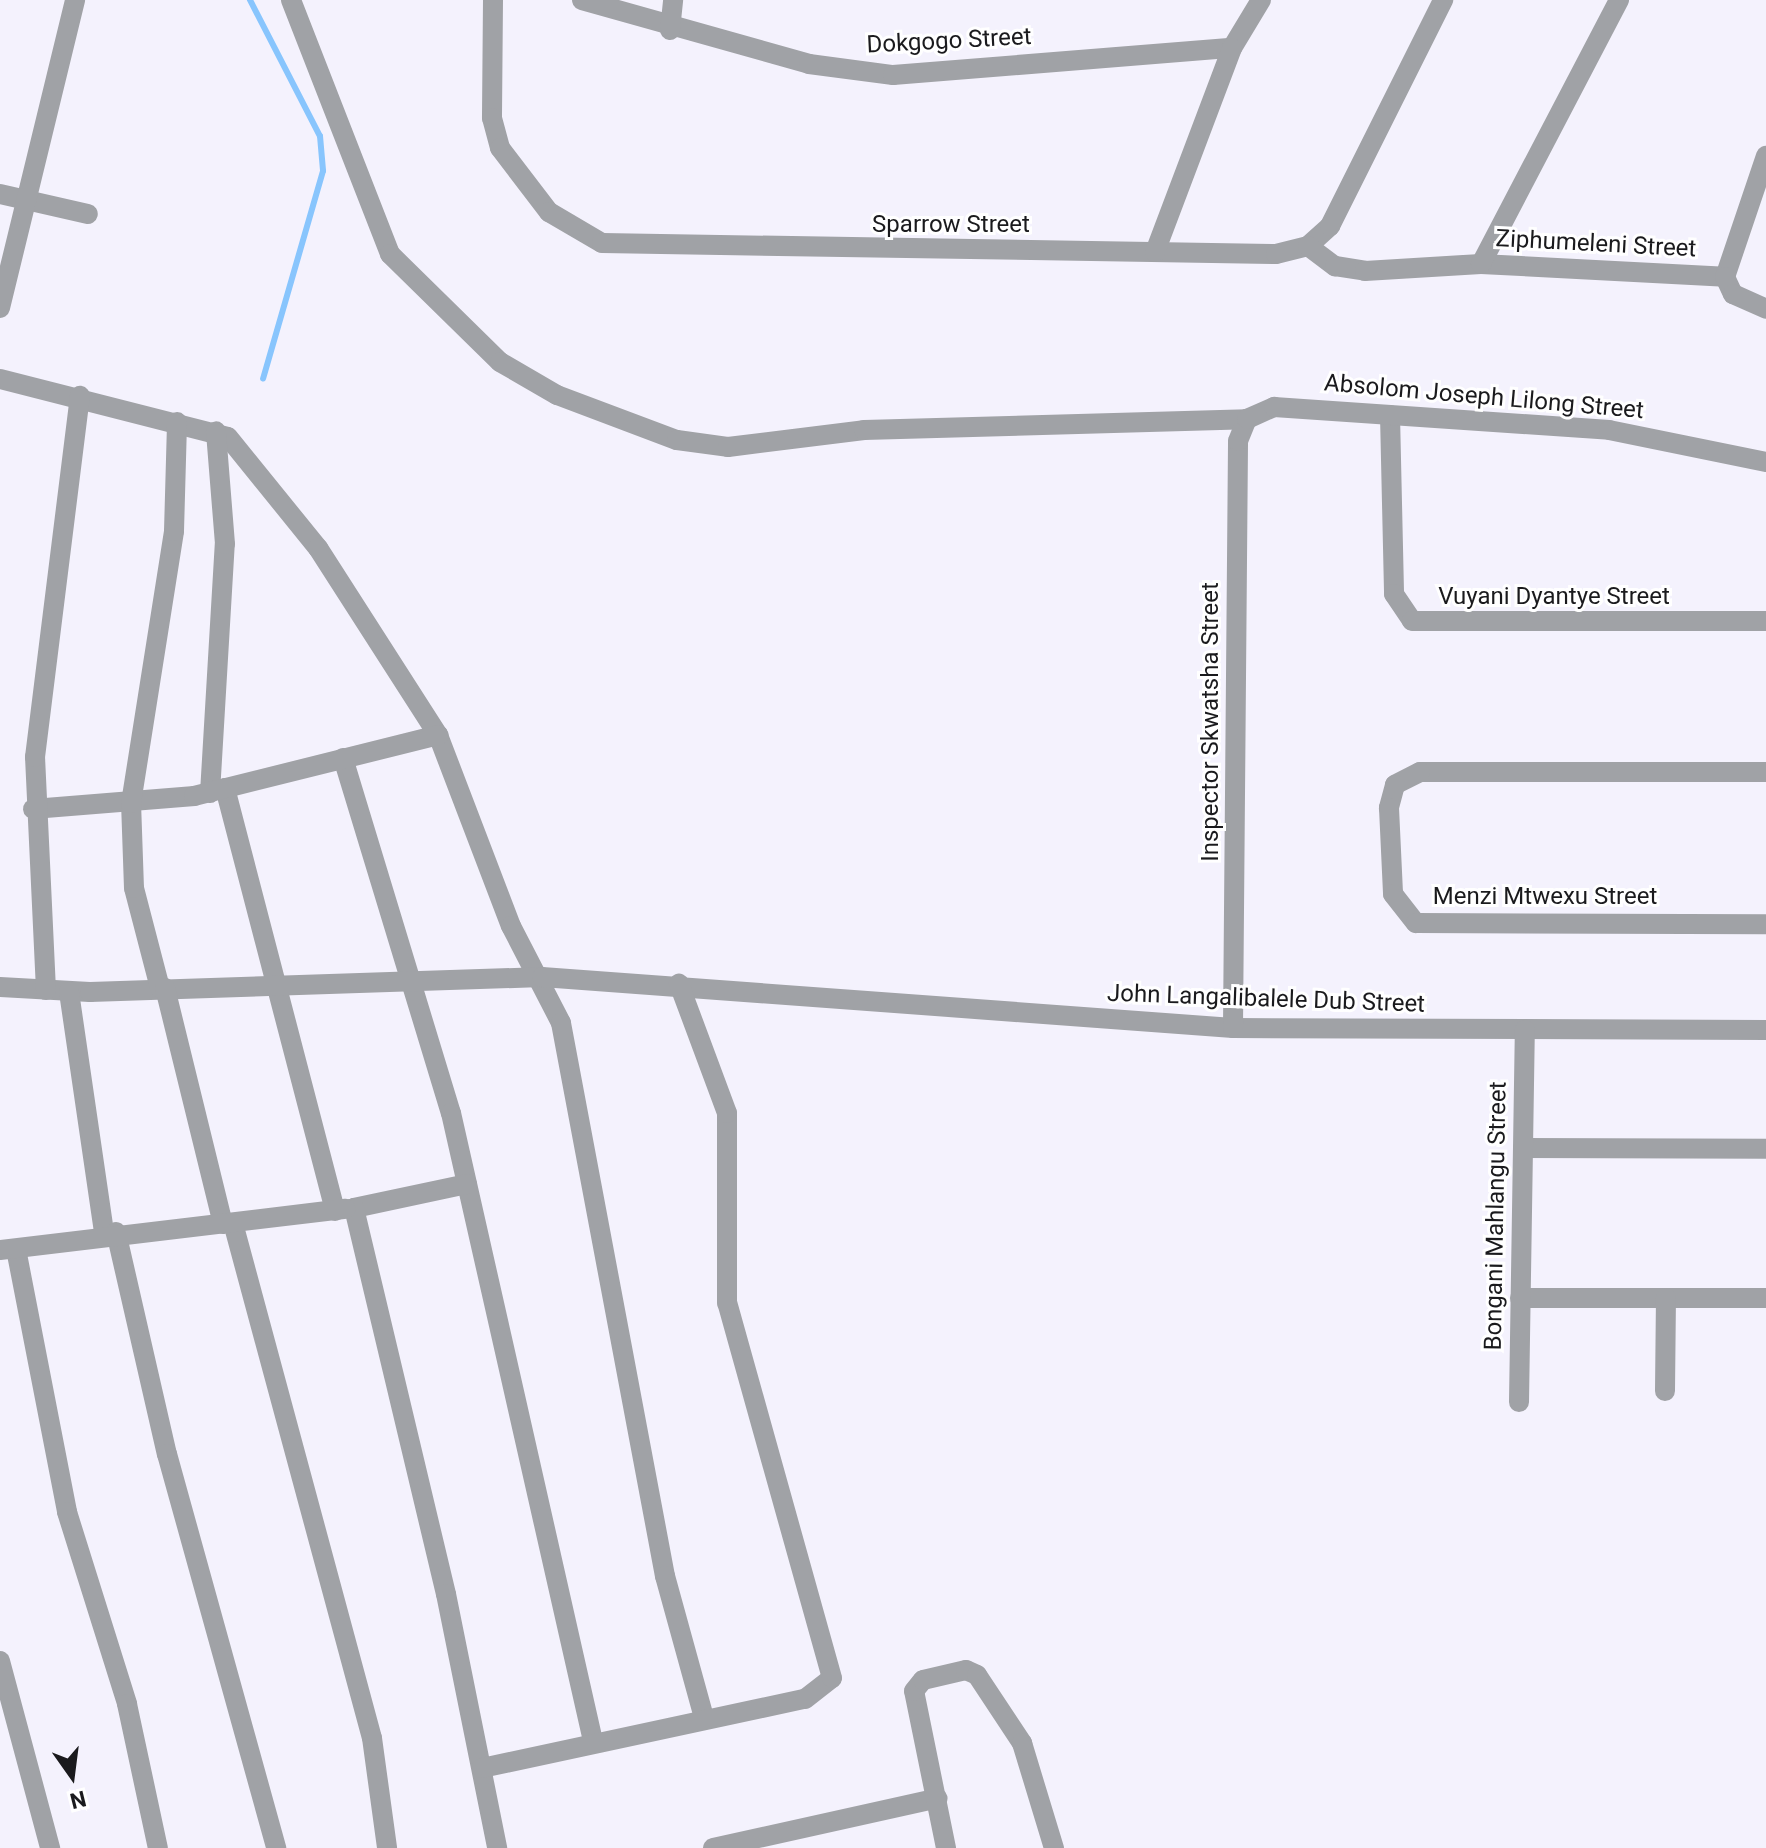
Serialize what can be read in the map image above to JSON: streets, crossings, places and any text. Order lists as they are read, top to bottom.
{
  "streets": {
    "street": [
      "Dokgogo Street",
      "Sparrow Street",
      "Ziphumeleni Street",
      "Absolom Joseph Lilong Street",
      "Vuyani Dyantye Street",
      "Inspector Skwatsha Street",
      "Menzi Mtwexu Street",
      "John Langalibalele Dub Street",
      "Bongani Mahlangu Street"
    ]
  },
  "crossings": [
    ["Sparrow Street", "Ziphumeleni Street"],
    ["Absolom Joseph Lilong Street", "Vuyani Dyantye Street"],
    ["Absolom Joseph Lilong Street", "Inspector Skwatsha Street"],
    ["Inspector Skwatsha Street", "John Langalibalele Dub Street"],
    ["John Langalibalele Dub Street", "Bongani Mahlangu Street"]
  ],
  "north": "bottom"
}
